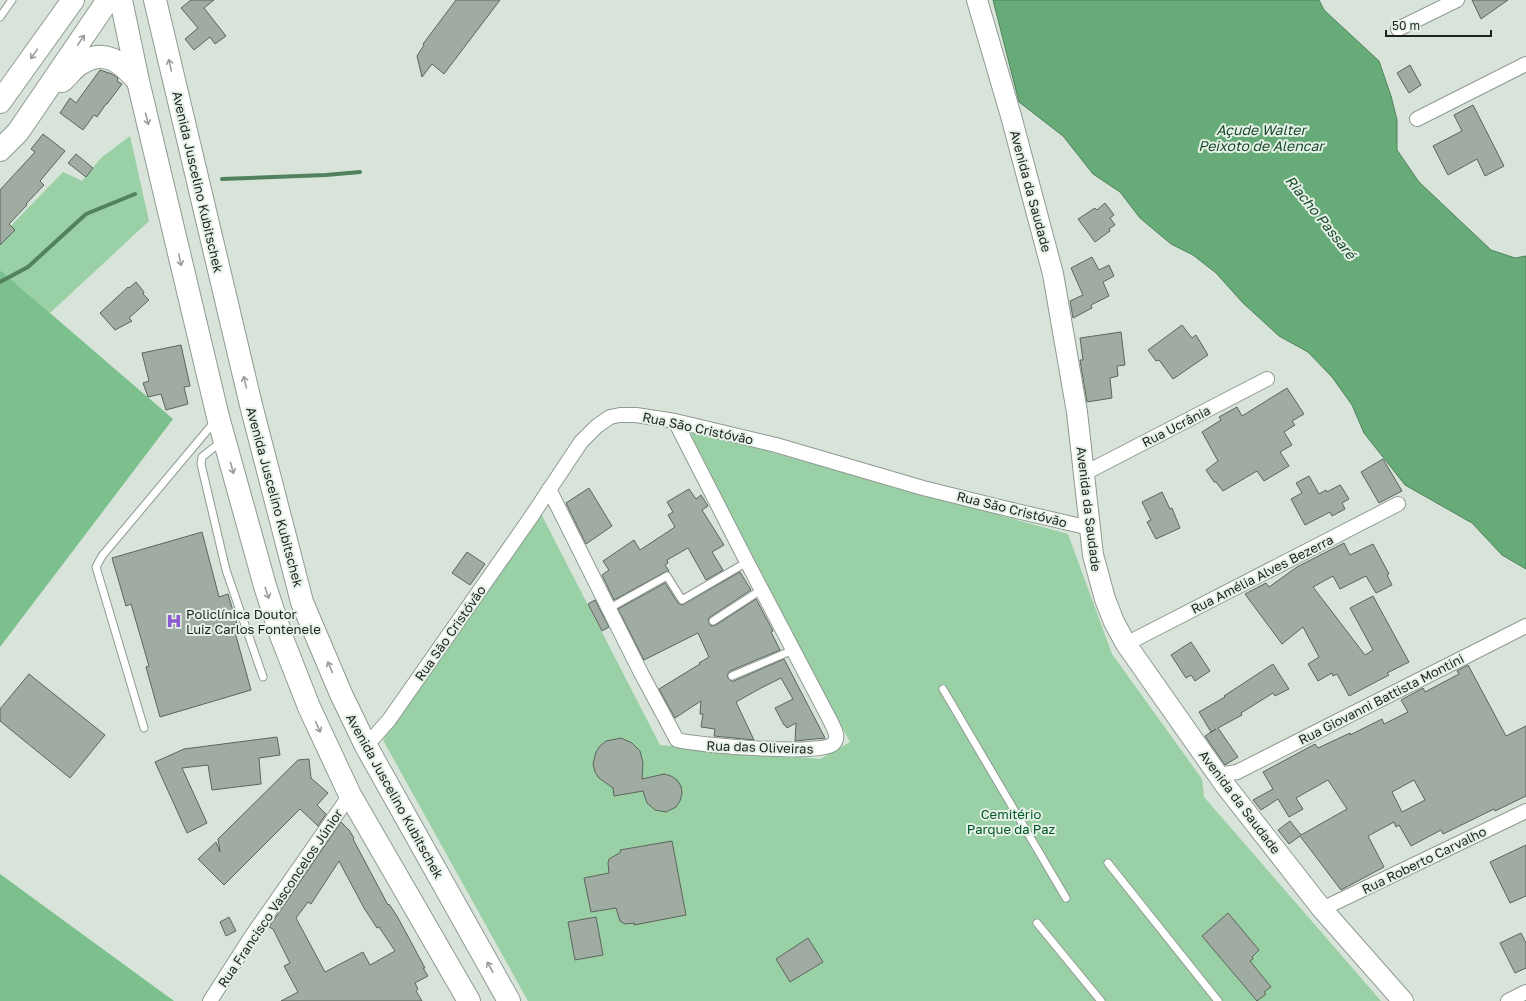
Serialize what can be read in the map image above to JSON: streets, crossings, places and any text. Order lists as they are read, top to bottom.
{
  "streets": {
    "main road": ["Avenida Juscelino Kubitschek"],
    "street": [
      "Avenida da Saudade",
      "Rua Ucrânia",
      "Rua São Cristóvão",
      "Rua Amélia Alves Bezerra",
      "Rua Giovanni Battista Montini",
      "Rua das Oliveiras",
      "Rua Roberto Carvalho",
      "Rua Francisco Vasconcelos Júnior"
    ]
  },
  "crossings": [
    ["Avenida Juscelino Kubitschek", "Rua São Cristóvão"],
    ["Avenida da Saudade", "Rua Ucrânia"],
    ["Avenida da Saudade", "Rua São Cristóvão"],
    ["Avenida da Saudade", "Rua Amélia Alves Bezerra"],
    ["Avenida da Saudade", "Rua Giovanni Battista Montini"],
    ["Avenida da Saudade", "Rua Roberto Carvalho"],
    ["Rua São Cristóvão", "Rua das Oliveiras"]
  ],
  "water": ["Açude Walter Peixoto de Alencar", "Riacho Passaré"],
  "parks": ["Cemitério Parque da Paz"],
  "places": {
    "hospital": ["Policlínica Doutor Luiz Carlos Fontenele"]
  },
  "scale_bar": "50 m"
}
